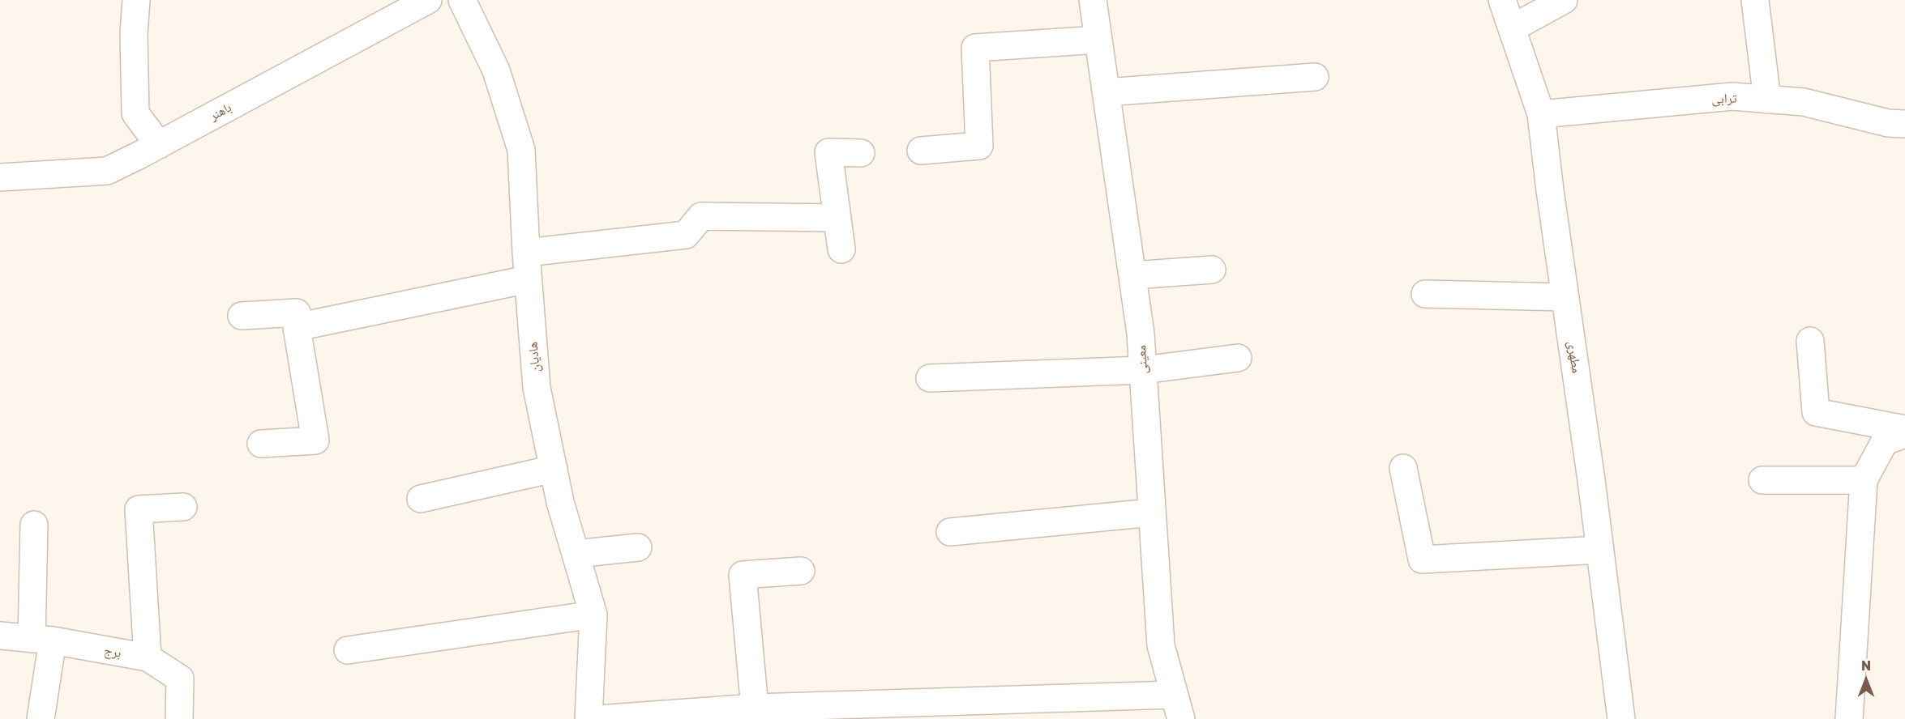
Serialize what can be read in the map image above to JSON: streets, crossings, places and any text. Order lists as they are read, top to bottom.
{
  "streets": {
    "street": [
      "ترابی",
      "باهنر",
      "هادیان",
      "مطهری",
      "معینی",
      "برج"
    ]
  },
  "crossings": [
    ["ترابی", "مطهری"]
  ],
  "north": "top"
}
